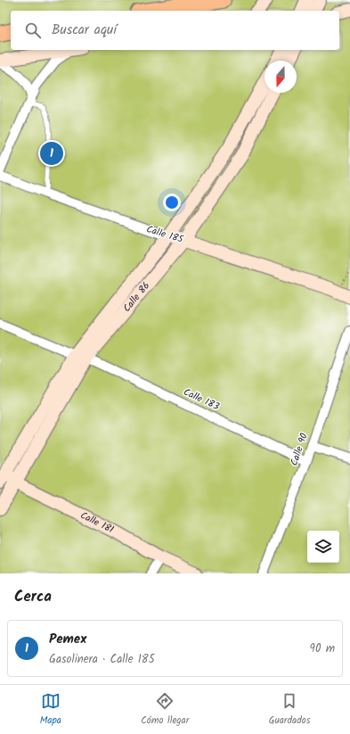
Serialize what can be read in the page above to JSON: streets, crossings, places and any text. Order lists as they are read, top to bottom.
{
  "streets": {
    "main road": ["Calle 185", "Calle 86", "Calle 181"],
    "street": ["Calle 183", "Calle 90"]
  },
  "crossings": [
    ["Calle 185", "Calle 86"],
    ["Calle 86", "Calle 183"],
    ["Calle 86", "Calle 181"],
    ["Calle 183", "Calle 90"]
  ],
  "north": "bottom",
  "page": {
    "search": "Buscar aquí",
    "pins": "1",
    "heading": "Cerca",
    "list": [
      {
        "mark": "1",
        "name": "Pemex",
        "note": "Gasolinera · Calle 185",
        "value": "90 m"
      }
    ],
    "nav": ["Mapa", "Cómo llegar", "Guardados"]
  }
}
